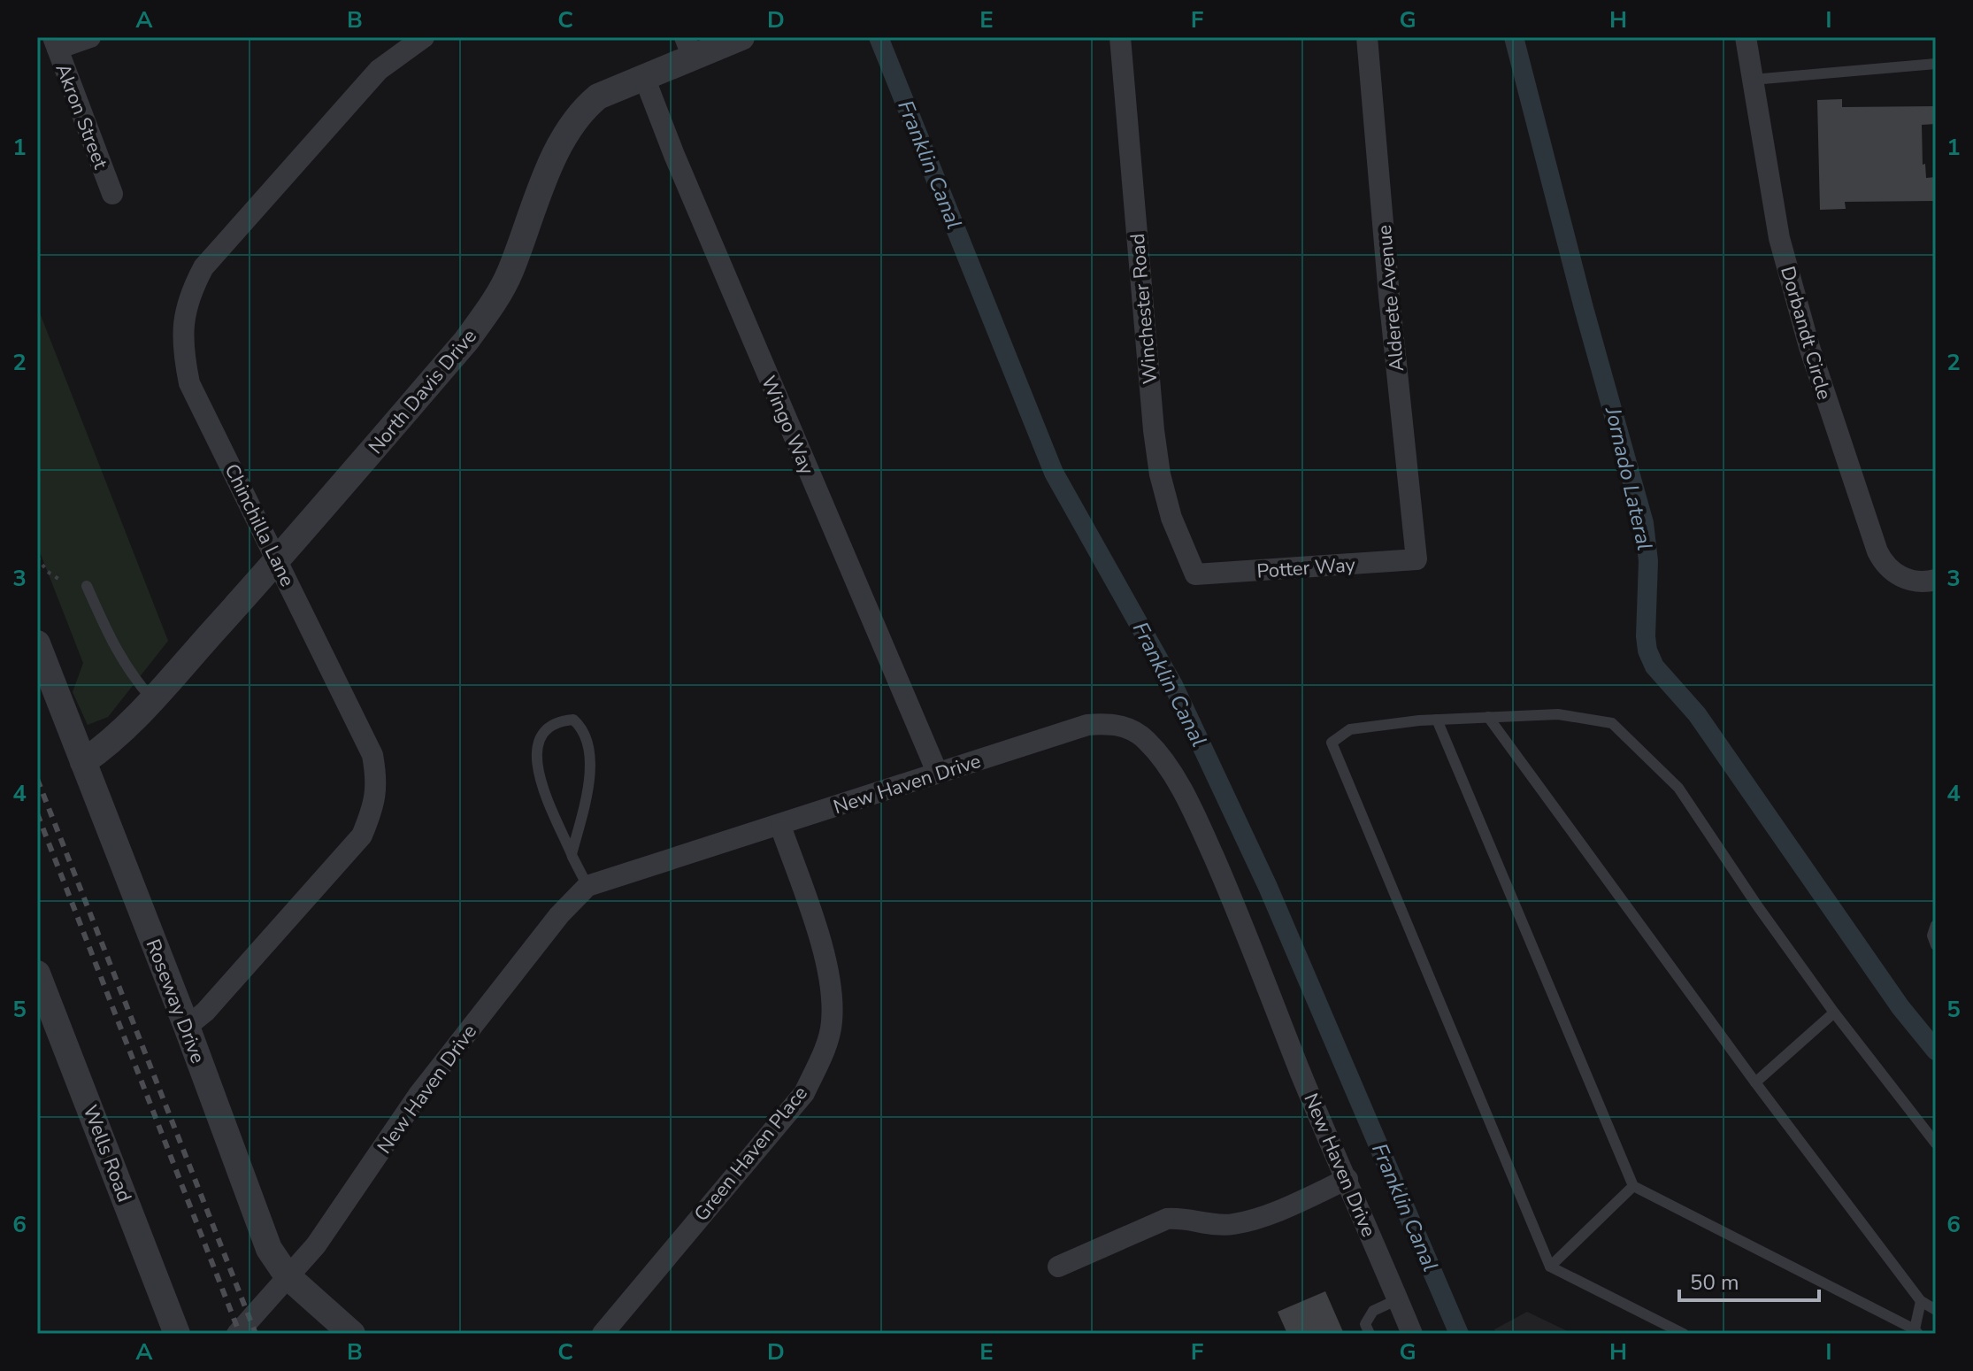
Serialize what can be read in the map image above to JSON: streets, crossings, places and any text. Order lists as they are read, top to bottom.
{
  "streets": {
    "street": [
      "Akron Street",
      "Alderete Avenue",
      "Winchester Road",
      "Dorbandt Circle",
      "North Davis Drive",
      "Wingo Way",
      "Chinchilla Lane",
      "Potter Way",
      "New Haven Drive",
      "Roseway Drive",
      "Wells Road",
      "Green Haven Place"
    ]
  },
  "crossings": [
    ["Alderete Avenue", "Potter Way"],
    ["Winchester Road", "Potter Way"],
    ["North Davis Drive", "Wingo Way"],
    ["North Davis Drive", "Chinchilla Lane"],
    ["North Davis Drive", "Roseway Drive"],
    ["Wingo Way", "New Haven Drive"],
    ["Chinchilla Lane", "Roseway Drive"],
    ["New Haven Drive", "Roseway Drive"],
    ["New Haven Drive", "Green Haven Place"]
  ],
  "water": ["Franklin Canal", "Jornado Lateral"],
  "scale_bar": "50 m",
  "grid": {
    "columns": [
      "A",
      "B",
      "C",
      "D",
      "E",
      "F",
      "G",
      "H",
      "I"
    ],
    "rows": [
      "1",
      "2",
      "3",
      "4",
      "5",
      "6"
    ]
  }
}
